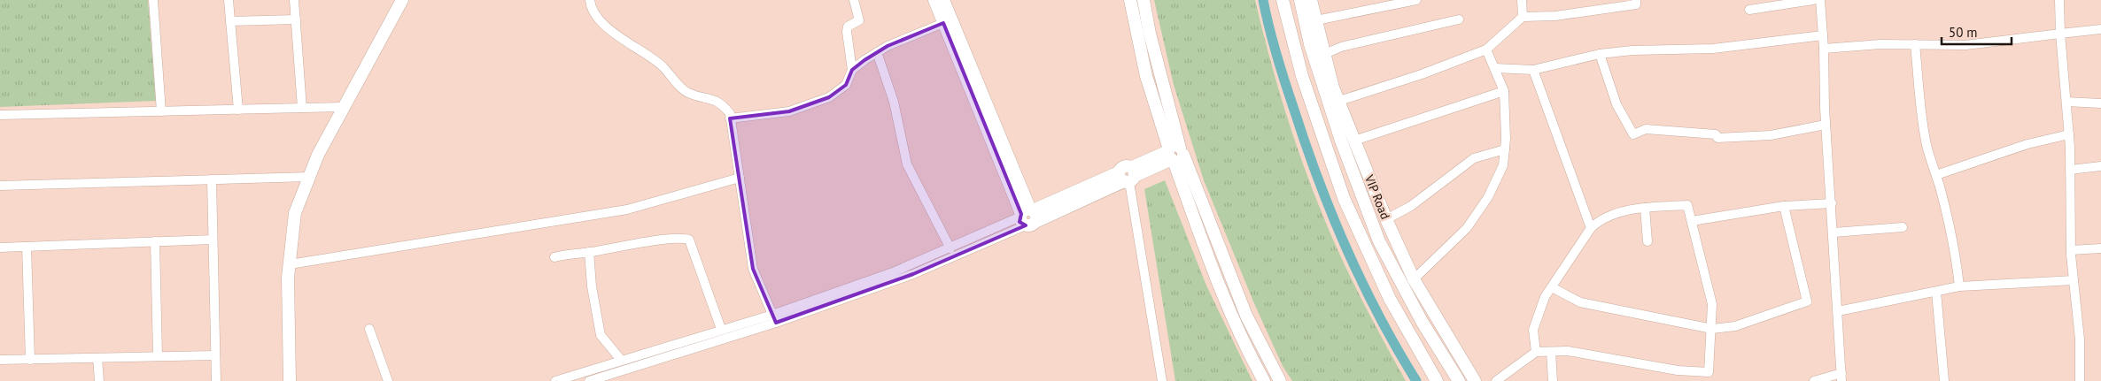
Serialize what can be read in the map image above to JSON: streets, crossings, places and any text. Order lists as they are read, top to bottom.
{
  "streets": {
    "street": ["VIP Road"]
  },
  "scale_bar": "50 m"
}
